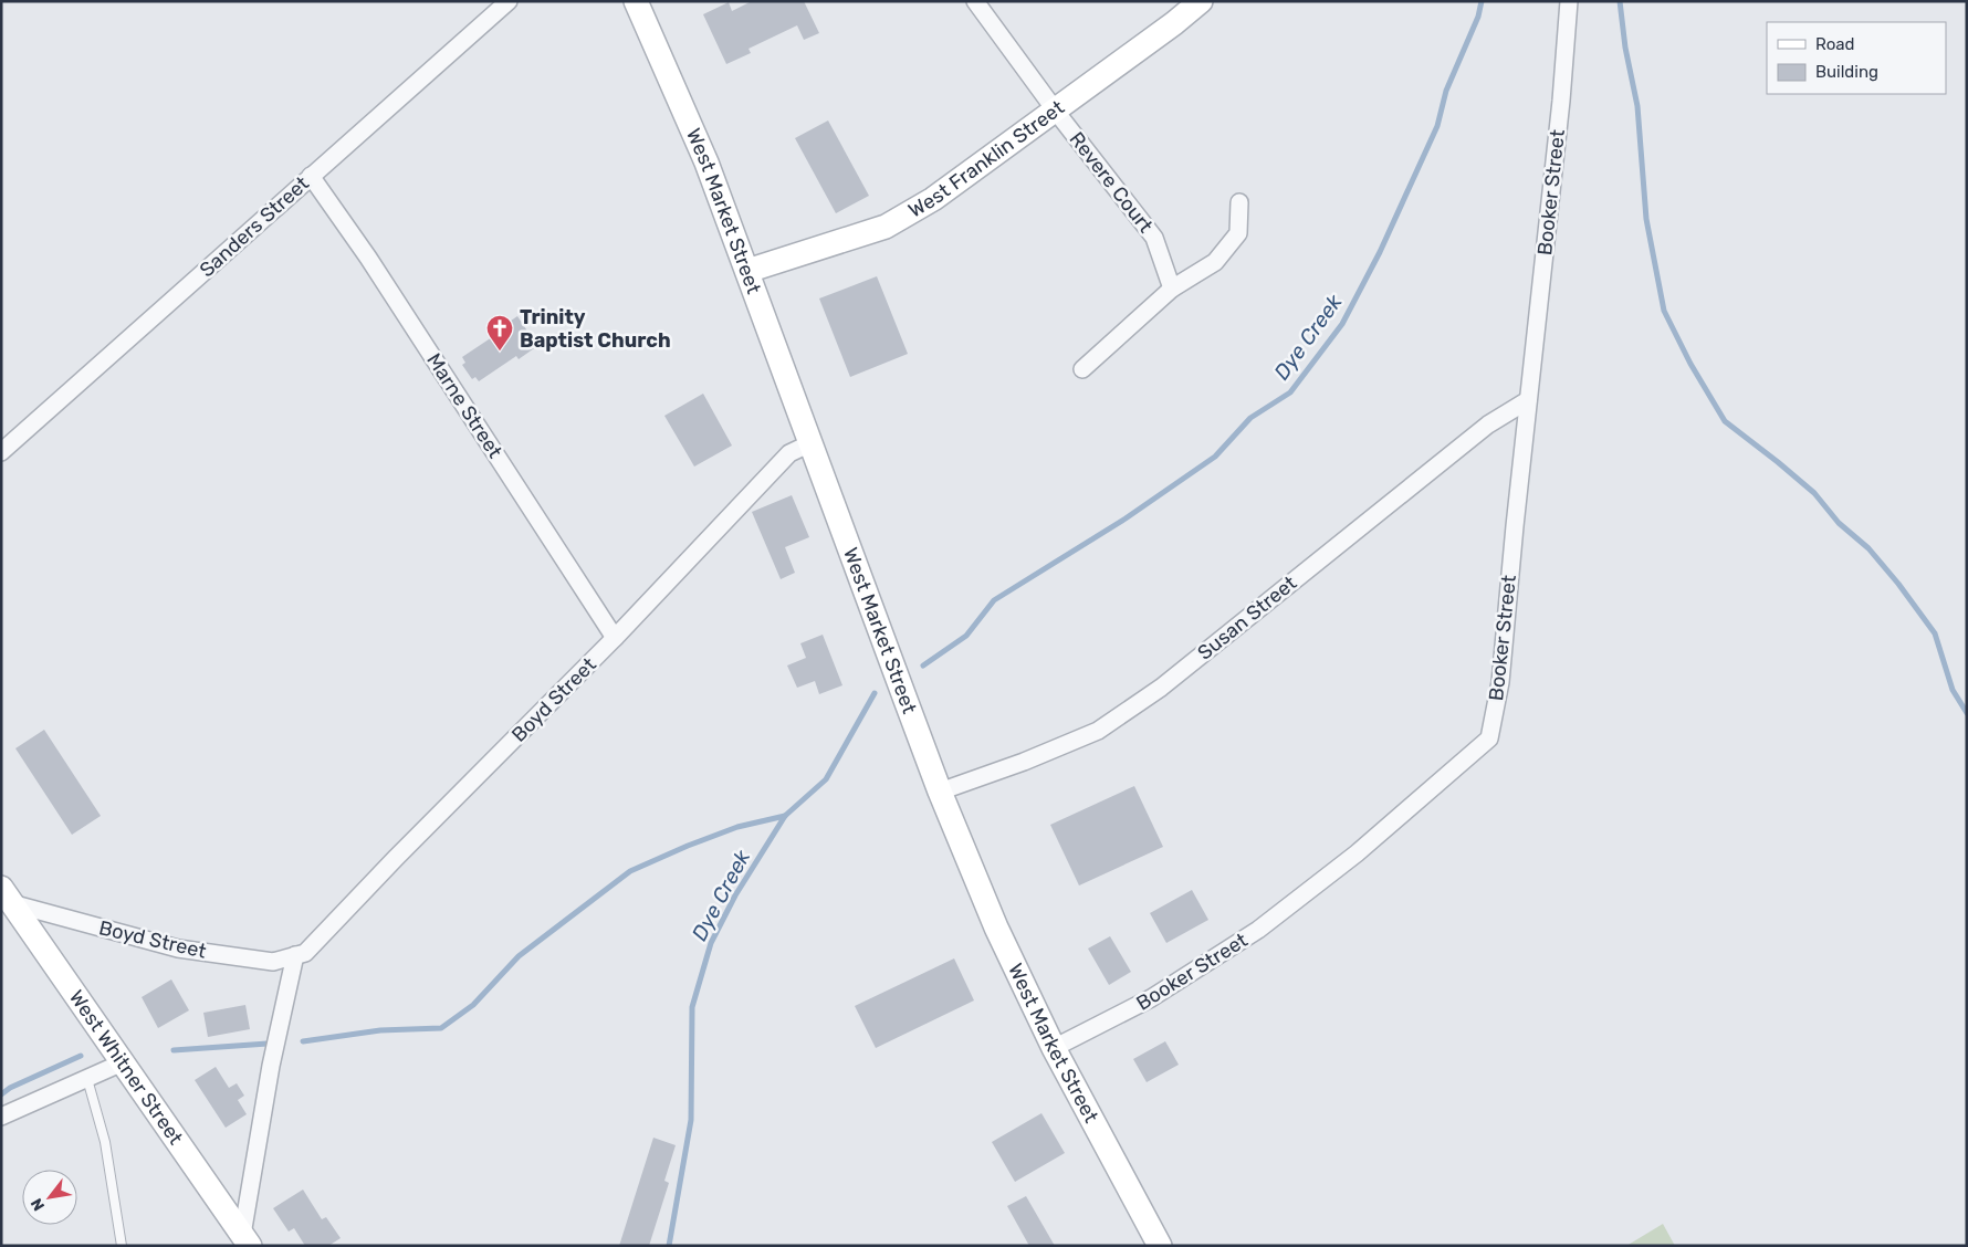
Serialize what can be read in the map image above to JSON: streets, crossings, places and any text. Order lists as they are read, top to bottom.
{
  "streets": {
    "street": [
      "West Franklin Street",
      "Revere Court",
      "Booker Street",
      "West Market Street",
      "Sanders Street",
      "Marne Street",
      "Susan Street",
      "Boyd Street",
      "West Whitner Street"
    ]
  },
  "crossings": [
    ["West Franklin Street", "Revere Court"],
    ["West Franklin Street", "West Market Street"],
    ["Booker Street", "West Market Street"],
    ["Booker Street", "Susan Street"],
    ["West Market Street", "Susan Street"],
    ["West Market Street", "Boyd Street"],
    ["Sanders Street", "Marne Street"],
    ["Marne Street", "Boyd Street"],
    ["Boyd Street", "West Whitner Street"]
  ],
  "water": ["Dye Creek"],
  "places": {
    "church": ["Trinity Baptist Church"]
  },
  "legend": ["Road", "Building"],
  "north": "bottom left"
}
